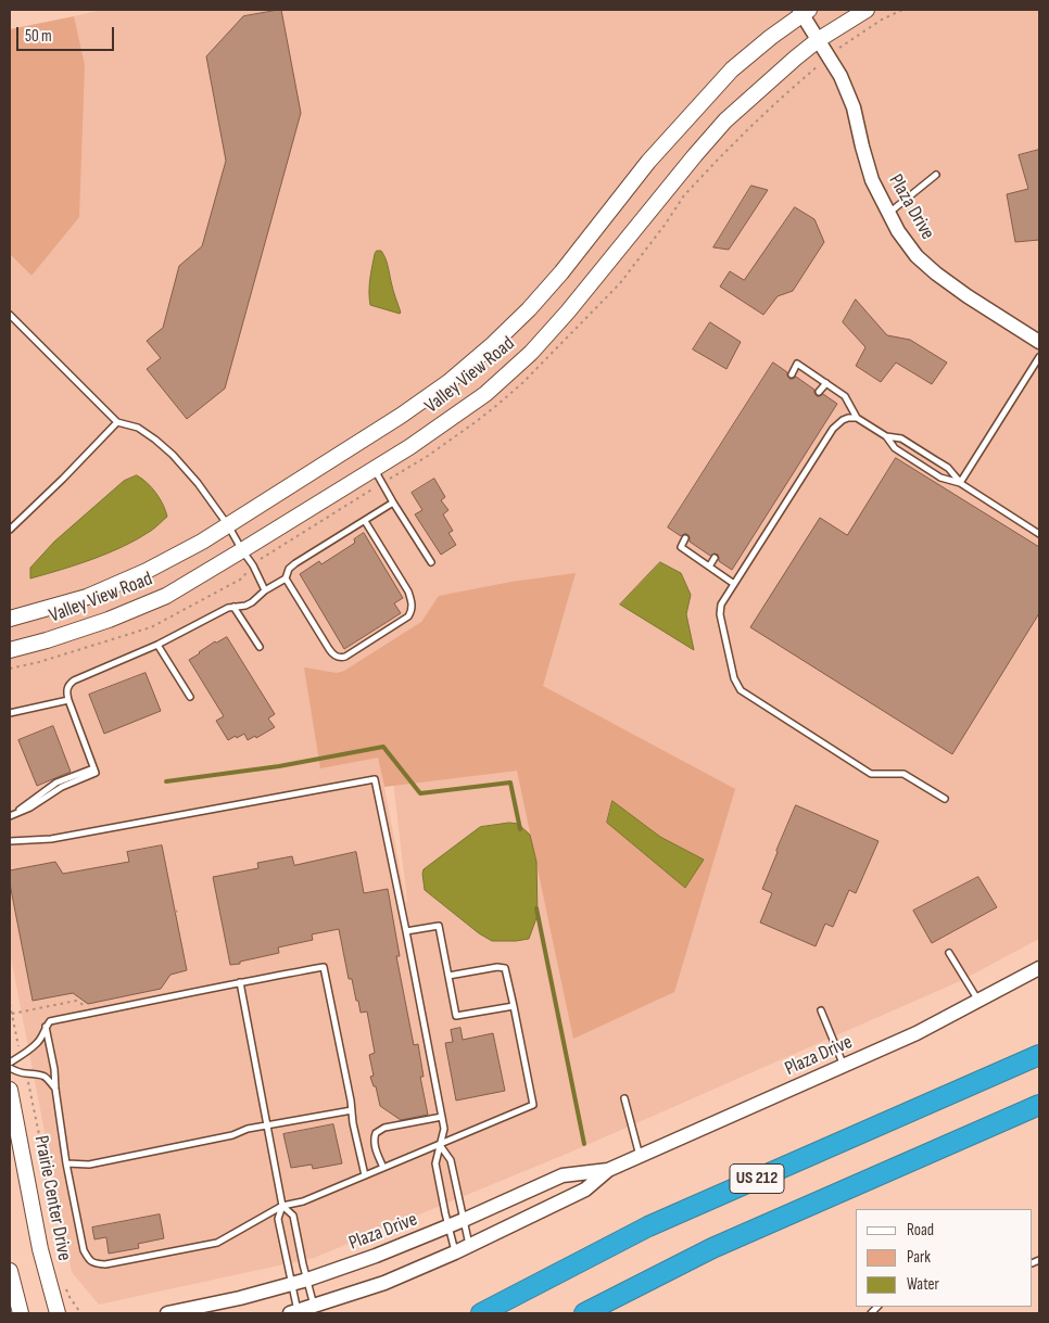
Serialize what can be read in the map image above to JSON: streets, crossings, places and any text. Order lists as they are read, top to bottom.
{
  "streets": {
    "highway": ["US 212"],
    "main road": ["Valley View Road", "Prairie Center Drive"],
    "street": ["Plaza Drive"]
  },
  "crossings": [
    ["Plaza Drive", "Valley View Road"]
  ],
  "legend": ["Road", "Park", "Water"],
  "scale_bar": "50 m"
}
